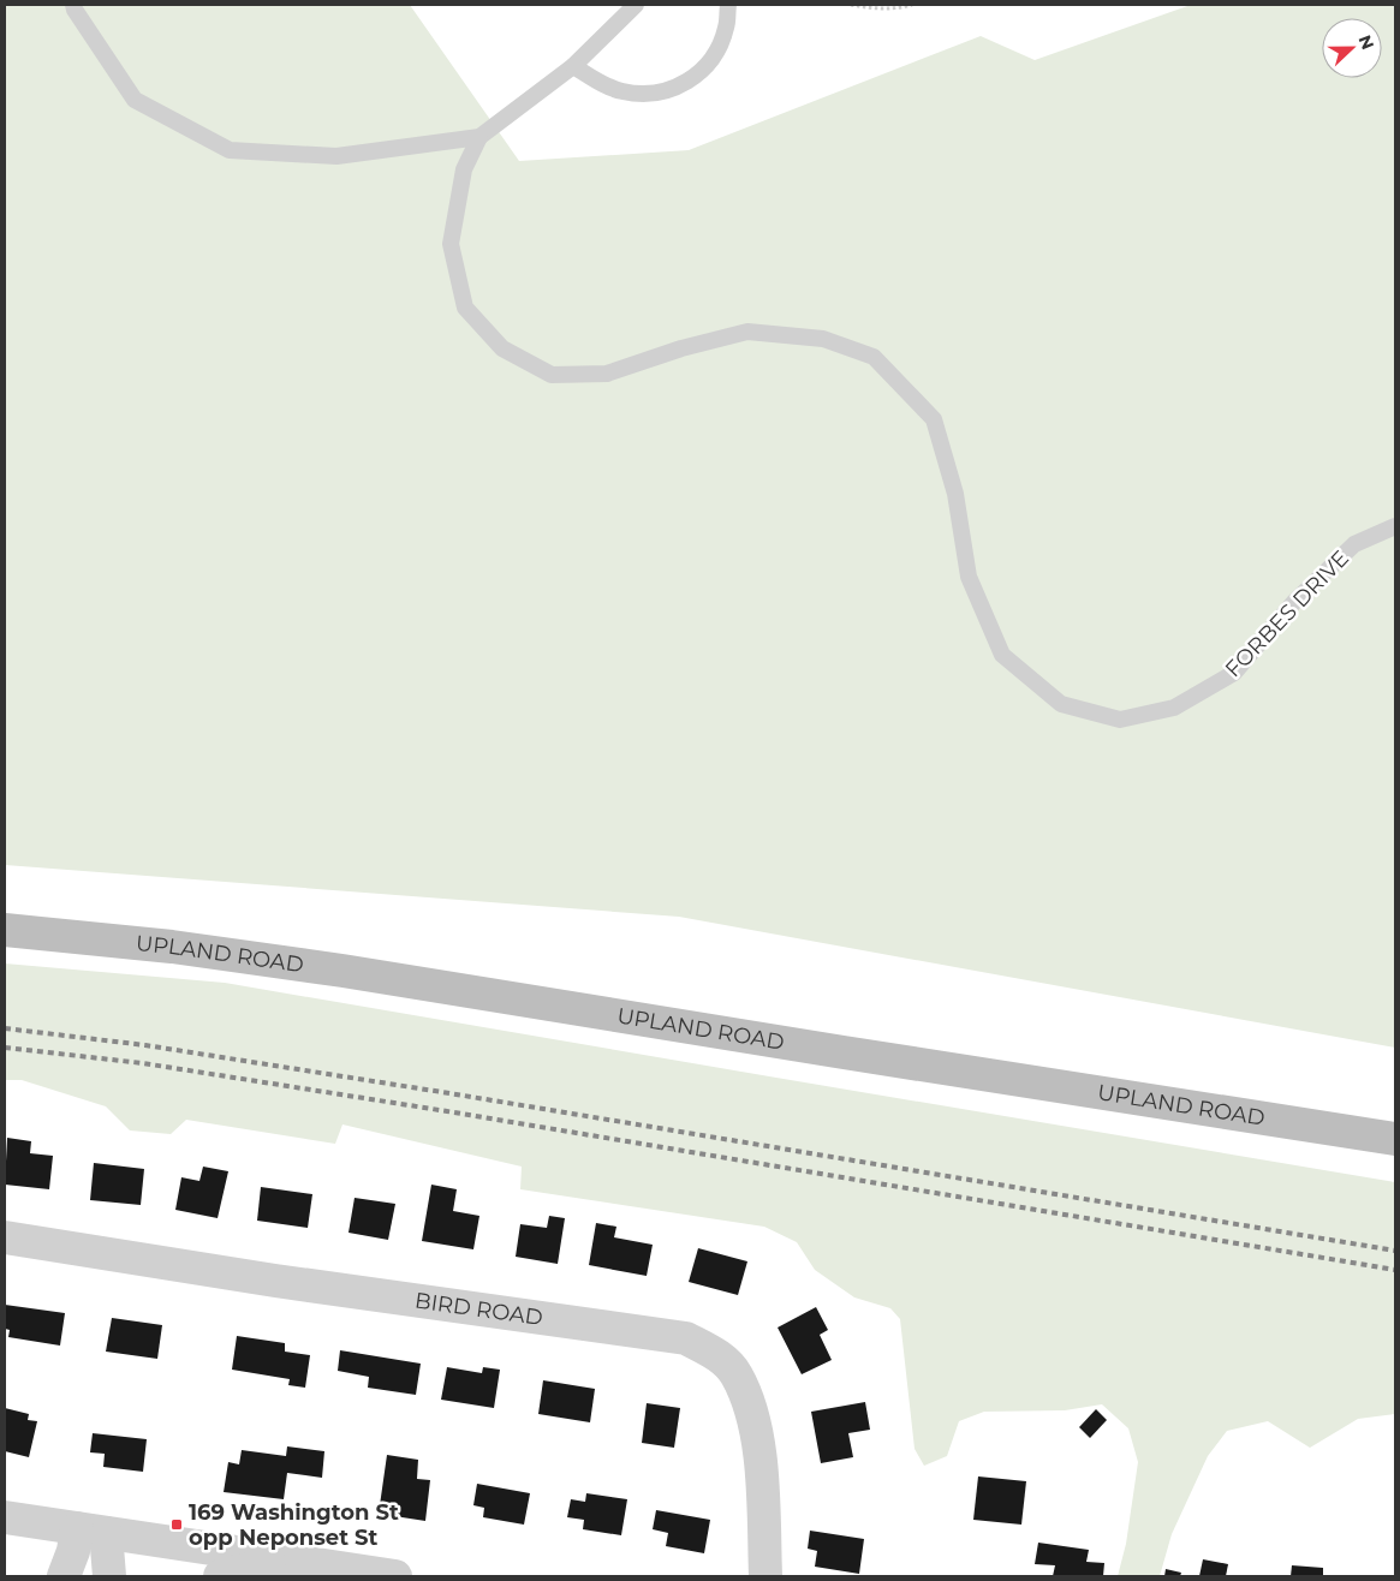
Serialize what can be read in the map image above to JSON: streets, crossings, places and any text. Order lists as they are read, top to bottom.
{
  "streets": {
    "main road": ["UPLAND ROAD"],
    "street": ["BIRD ROAD"],
    "lane": ["FORBES DRIVE"]
  },
  "places": {
    "transit": ["169 Washington St opp Neponset St"]
  },
  "north": "right"
}
